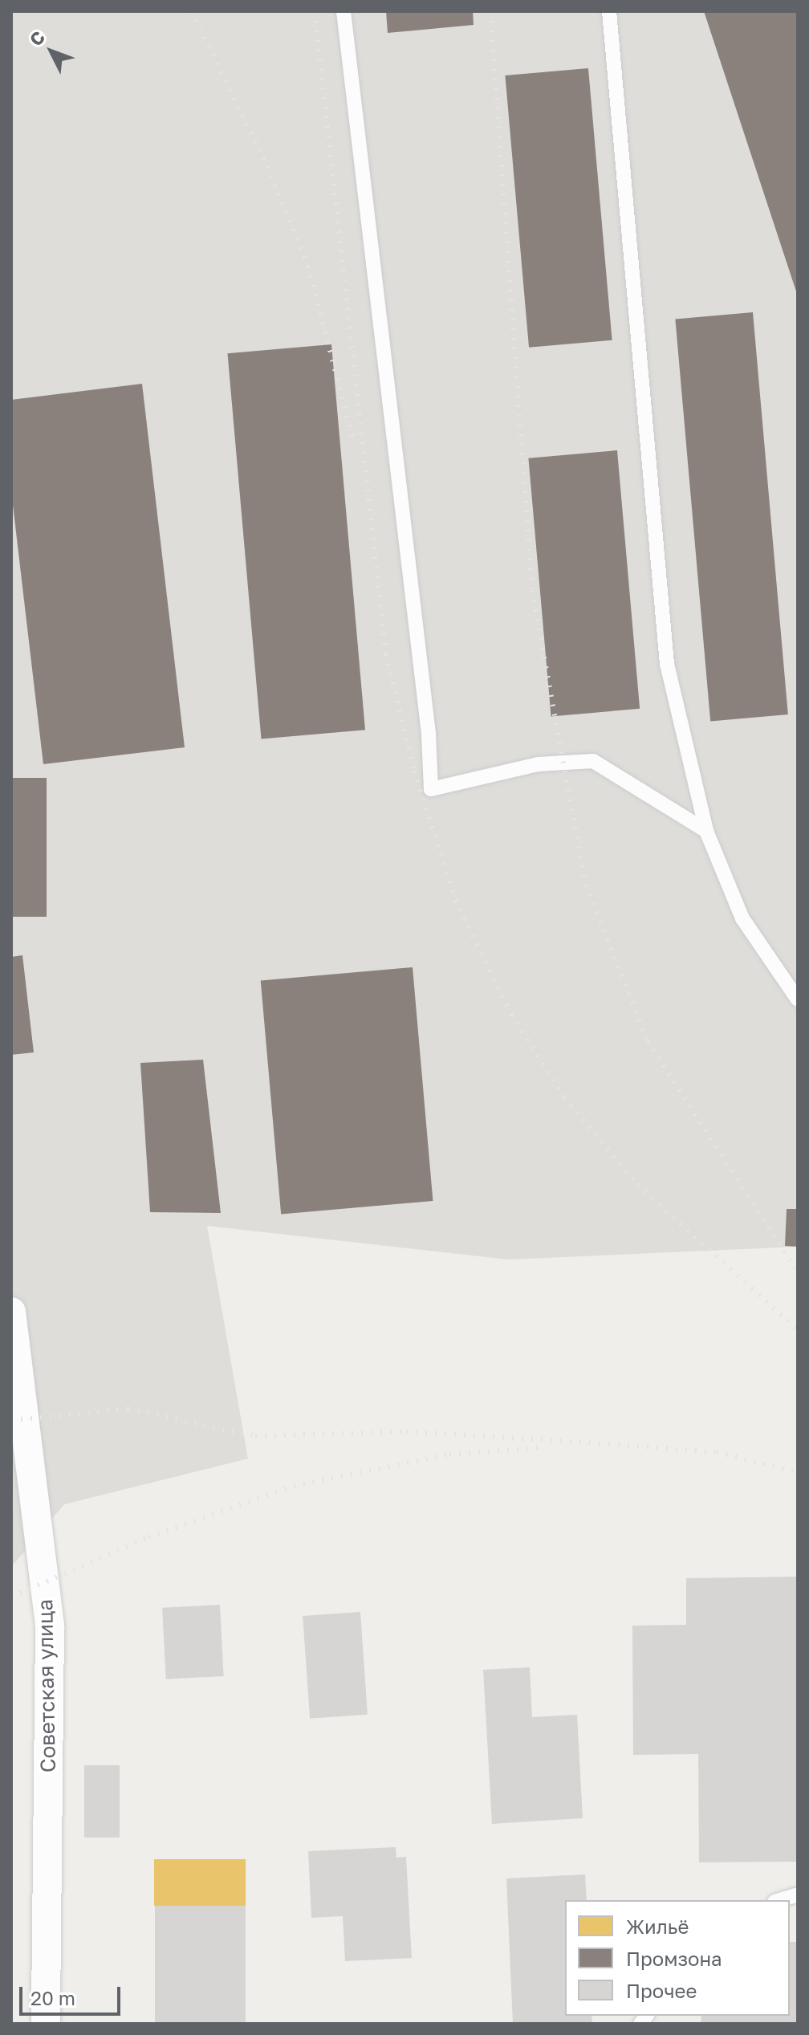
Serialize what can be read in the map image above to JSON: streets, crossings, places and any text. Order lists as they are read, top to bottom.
{
  "streets": {
    "street": ["Советская улица"]
  },
  "legend": ["Жильё", "Промзона", "Прочее"],
  "scale_bar": "20 m",
  "north": "top left"
}
